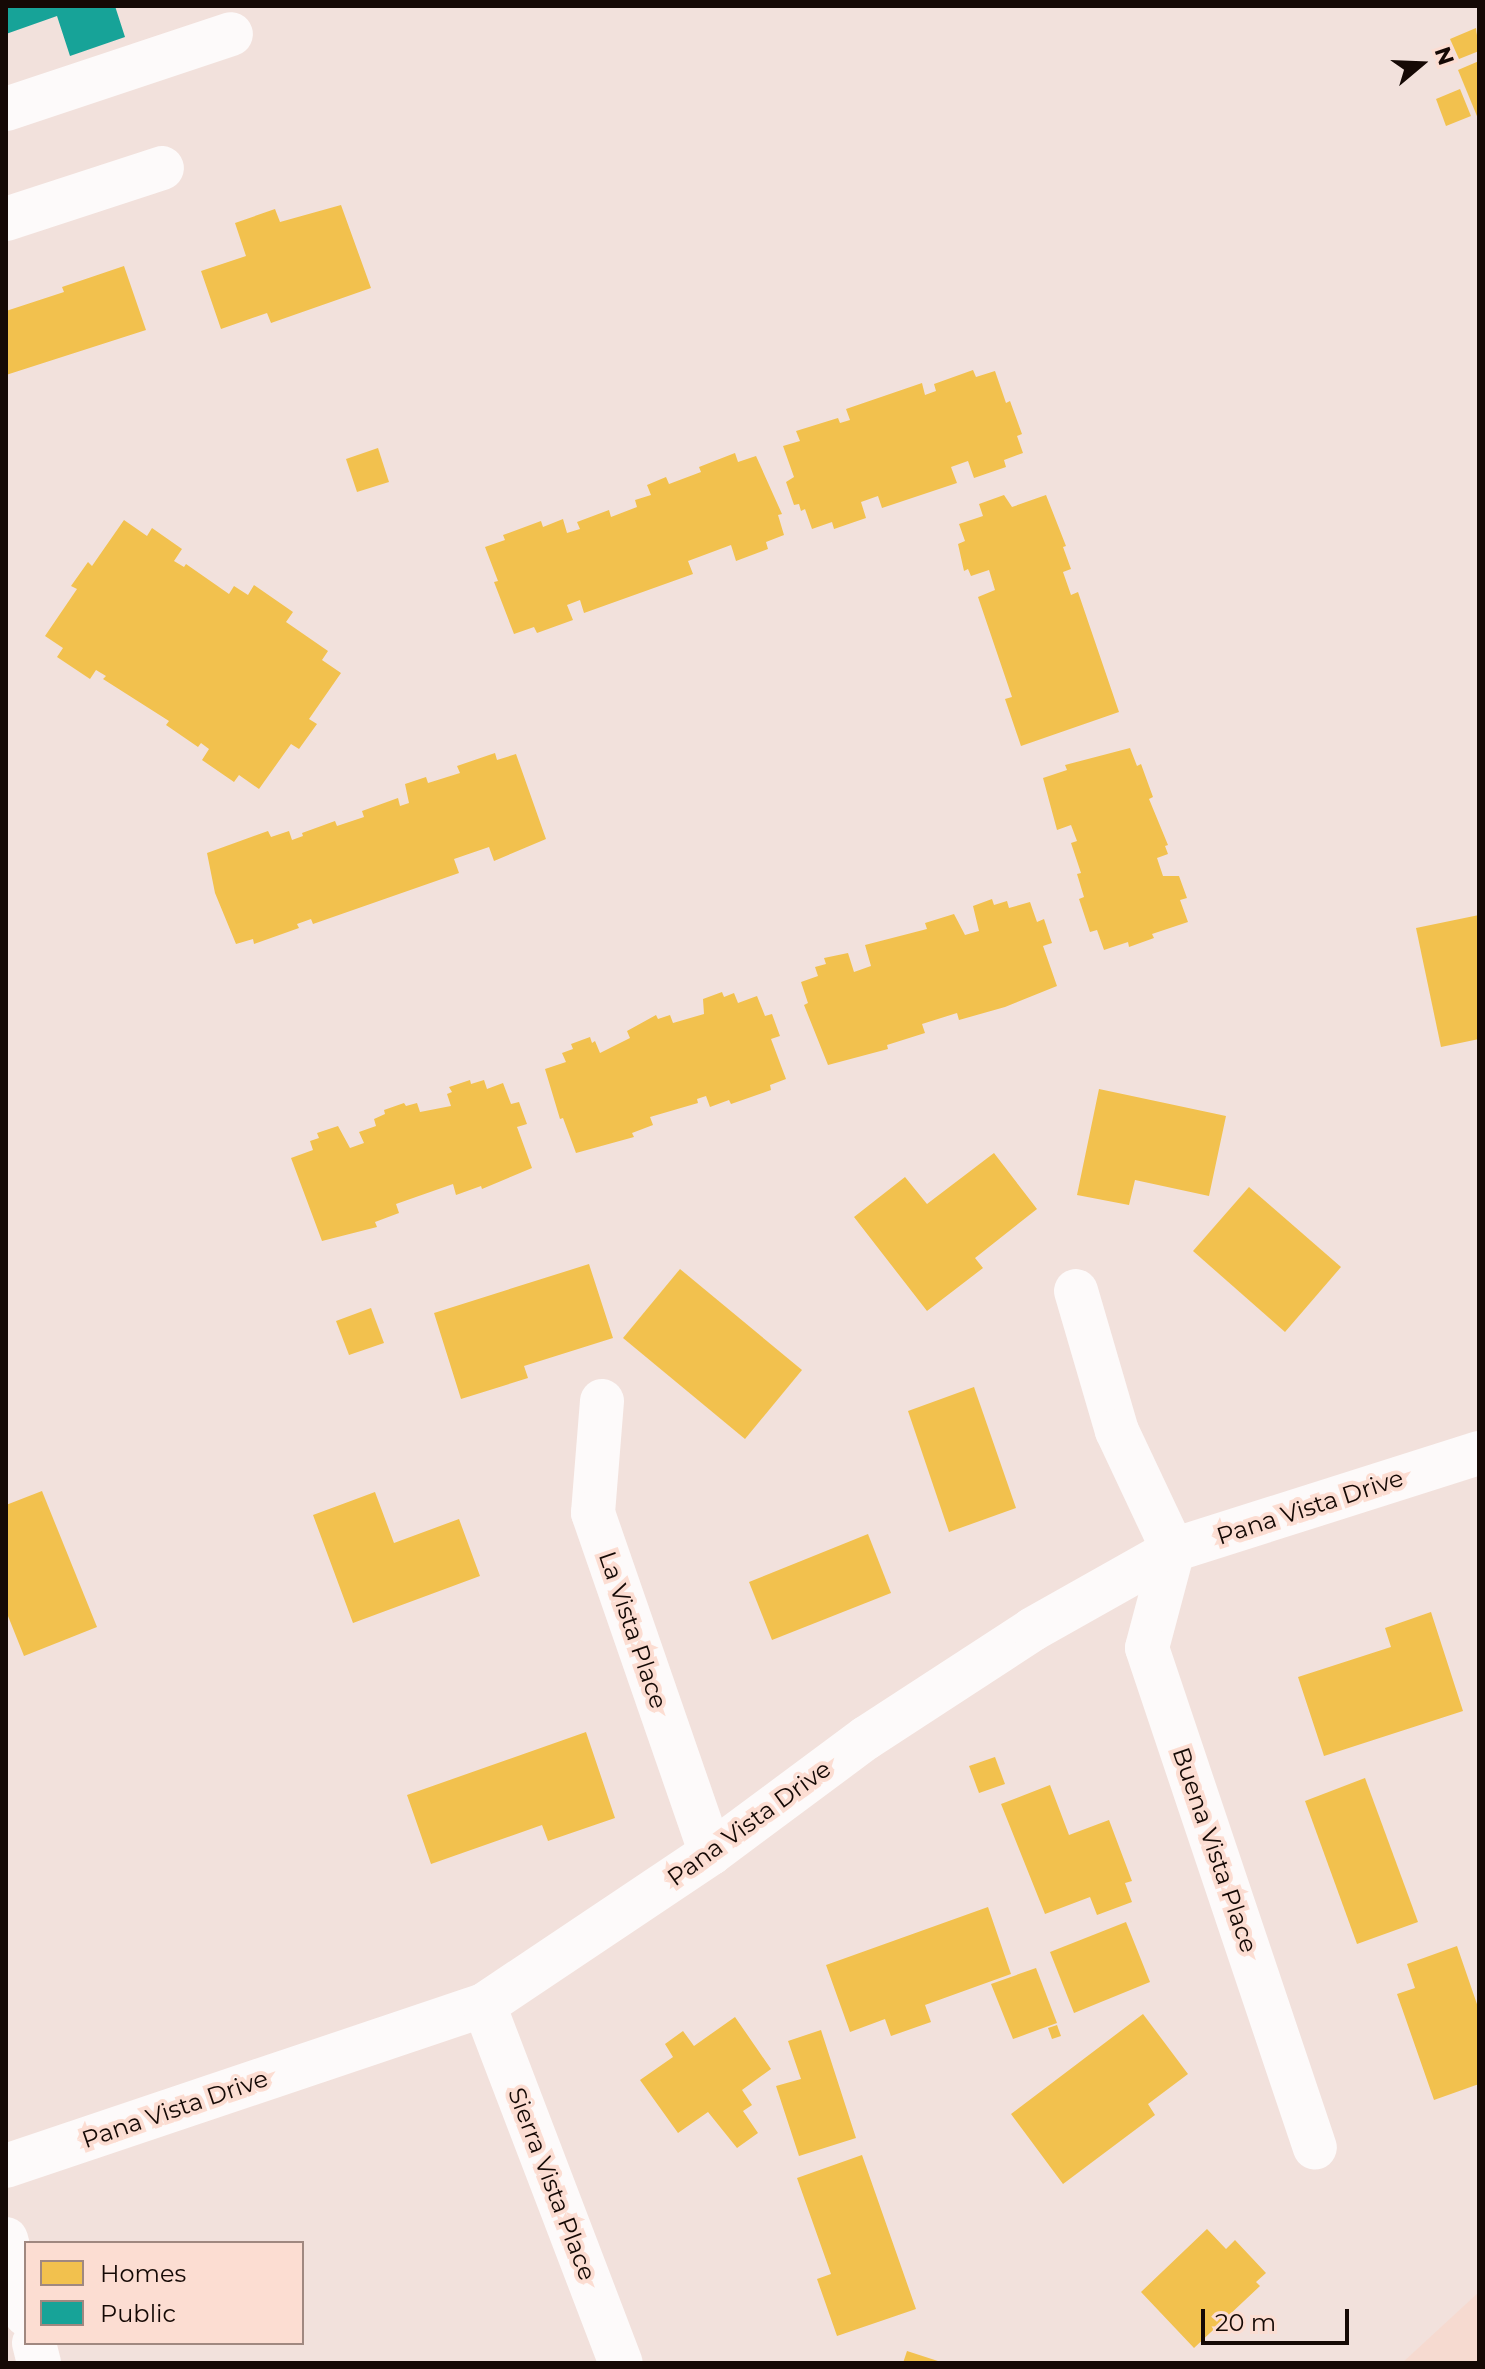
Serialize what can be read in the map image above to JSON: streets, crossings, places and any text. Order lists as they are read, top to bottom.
{
  "streets": {
    "street": [
      "Pana Vista Drive",
      "La Vista Place",
      "Buena Vista Place",
      "Sierra Vista Place"
    ]
  },
  "crossings": [
    ["Pana Vista Drive", "La Vista Place"],
    ["Pana Vista Drive", "Buena Vista Place"],
    ["Pana Vista Drive", "Sierra Vista Place"]
  ],
  "legend": ["Homes", "Public"],
  "scale_bar": "20 m",
  "north": "right"
}
